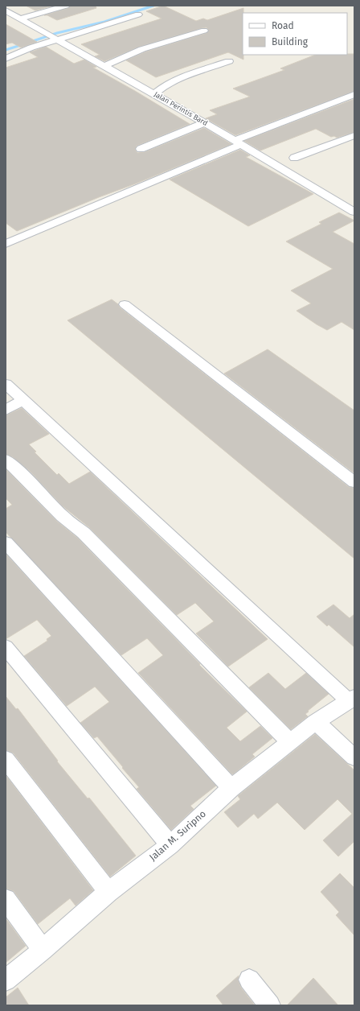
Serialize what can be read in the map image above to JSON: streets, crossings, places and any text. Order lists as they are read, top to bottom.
{
  "streets": {
    "street": ["Jalan Perintis Bard", "Jalan M. Suripno"]
  },
  "legend": ["Road", "Building"]
}
